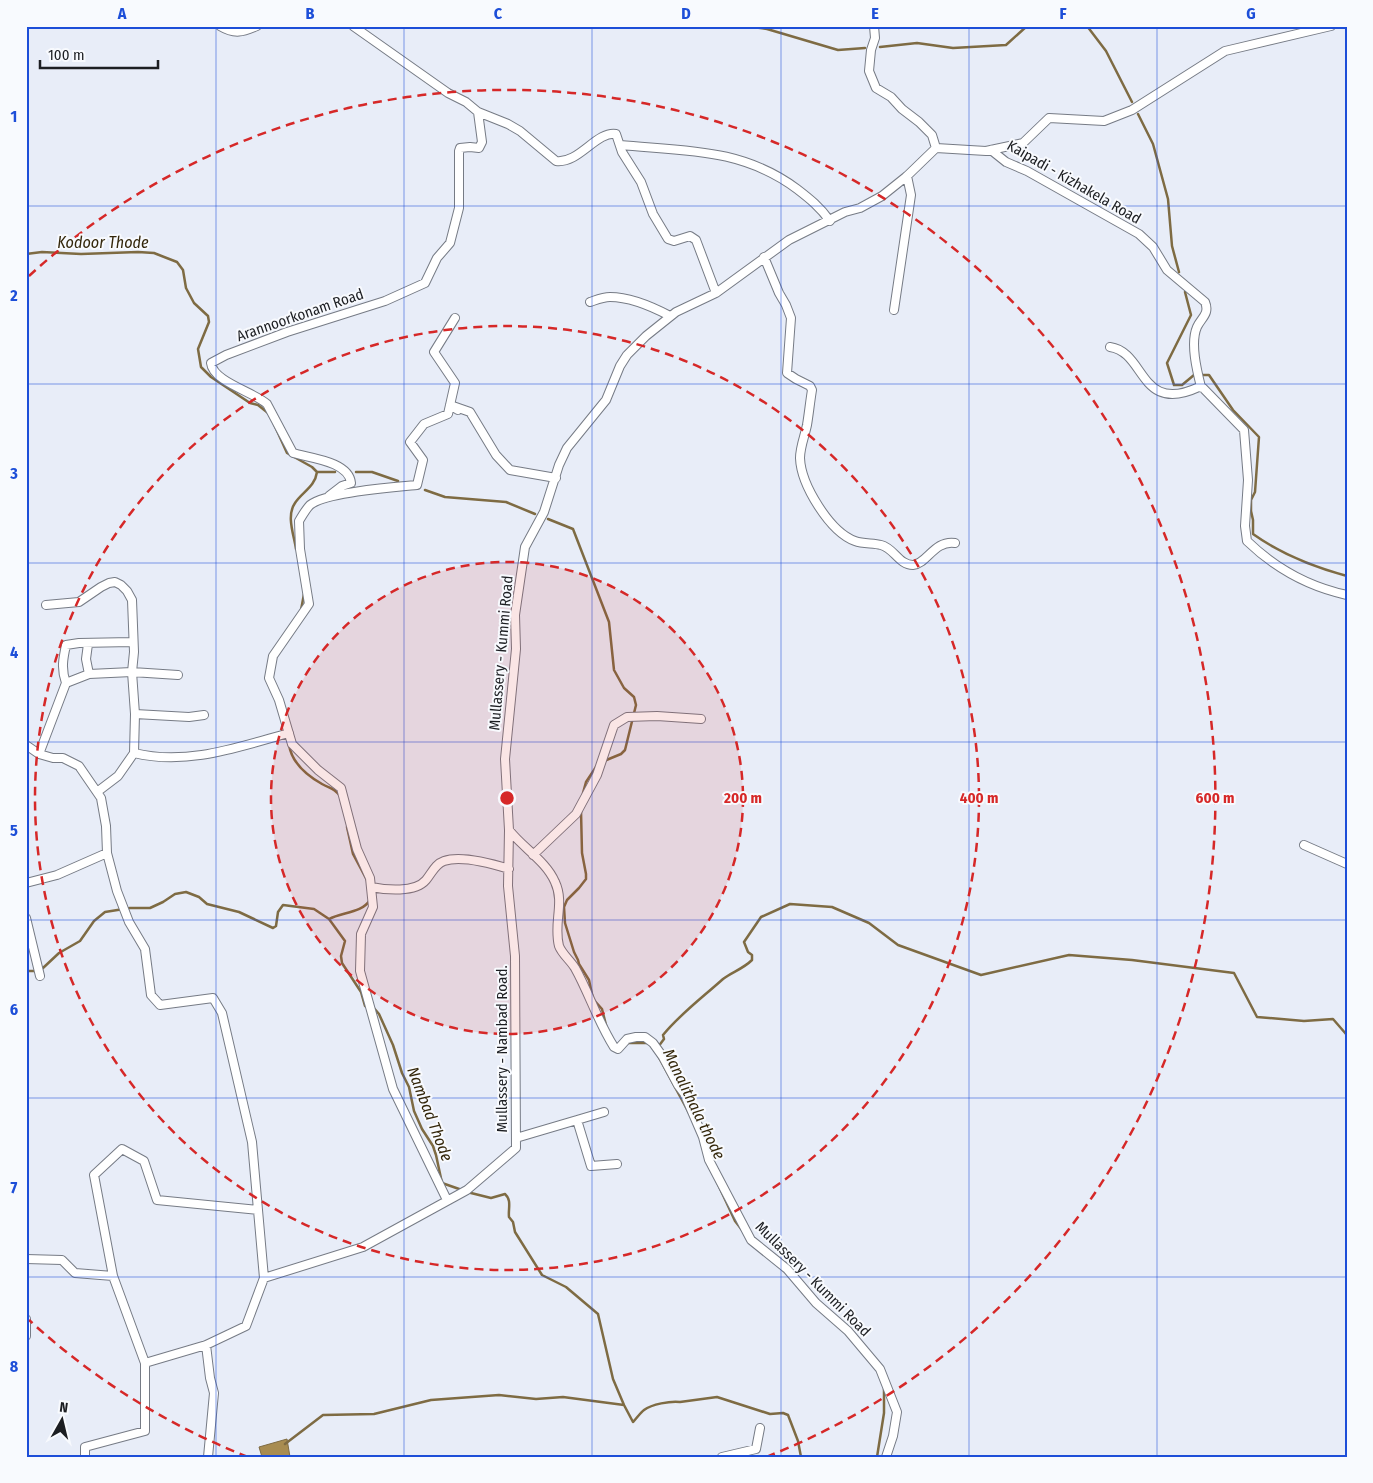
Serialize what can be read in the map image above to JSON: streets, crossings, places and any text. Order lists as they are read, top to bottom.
{
  "streets": {
    "street": [
      "Kaipadi - Kizhakela Road",
      "Arannoorkonam Road",
      "Mullassery - Kummi Road",
      "Mullassery - Nambad Road."
    ]
  },
  "crossings": [
    ["Arannoorkonam Road", "Mullassery - Nambad Road."],
    ["Mullassery - Kummi Road", "Mullassery - Nambad Road."]
  ],
  "water": ["Kodoor Thode", "Manalithala thode", "Nambad Thode"],
  "scale_bar": "100 m",
  "north": "top",
  "grid": {
    "columns": [
      "A",
      "B",
      "C",
      "D",
      "E",
      "F",
      "G"
    ],
    "rows": [
      "1",
      "2",
      "3",
      "4",
      "5",
      "6",
      "7",
      "8"
    ]
  },
  "rings": ["200 m", "400 m", "600 m"]
}
